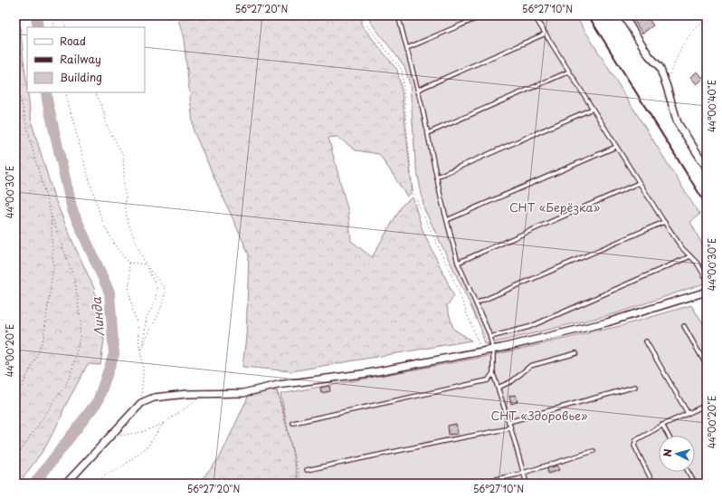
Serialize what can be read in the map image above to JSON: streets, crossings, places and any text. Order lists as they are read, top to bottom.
{
  "water": ["Линда"],
  "parks": ["СНТ «Берёзка»", "СНТ «Здоровье»"],
  "legend": ["Road", "Railway", "Building"],
  "north": "left",
  "coordinates": [
    "56°27'20\"N",
    "56°27'10\"N",
    "44°00'40\"E",
    "44°00'30\"E",
    "44°00'20\"E"
  ]
}
